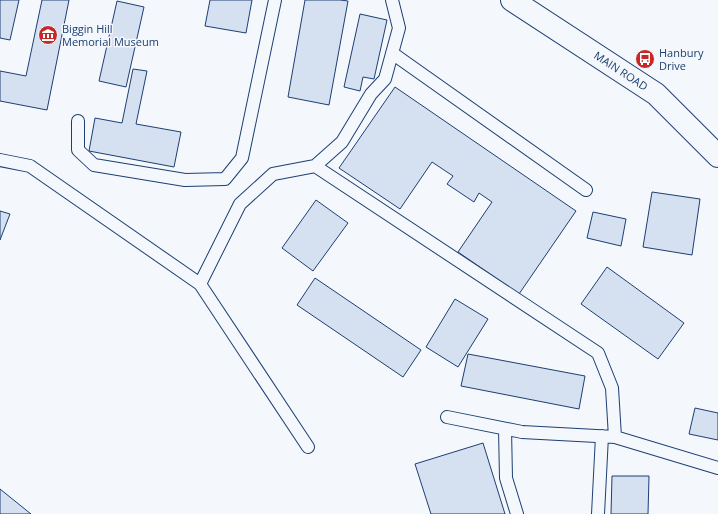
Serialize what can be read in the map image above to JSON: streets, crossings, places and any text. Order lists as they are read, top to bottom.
{
  "streets": {
    "main road": ["MAIN ROAD"]
  },
  "places": {
    "museum": ["Biggin Hill Memorial Museum"],
    "bus stop": ["Hanbury Drive"]
  }
}
